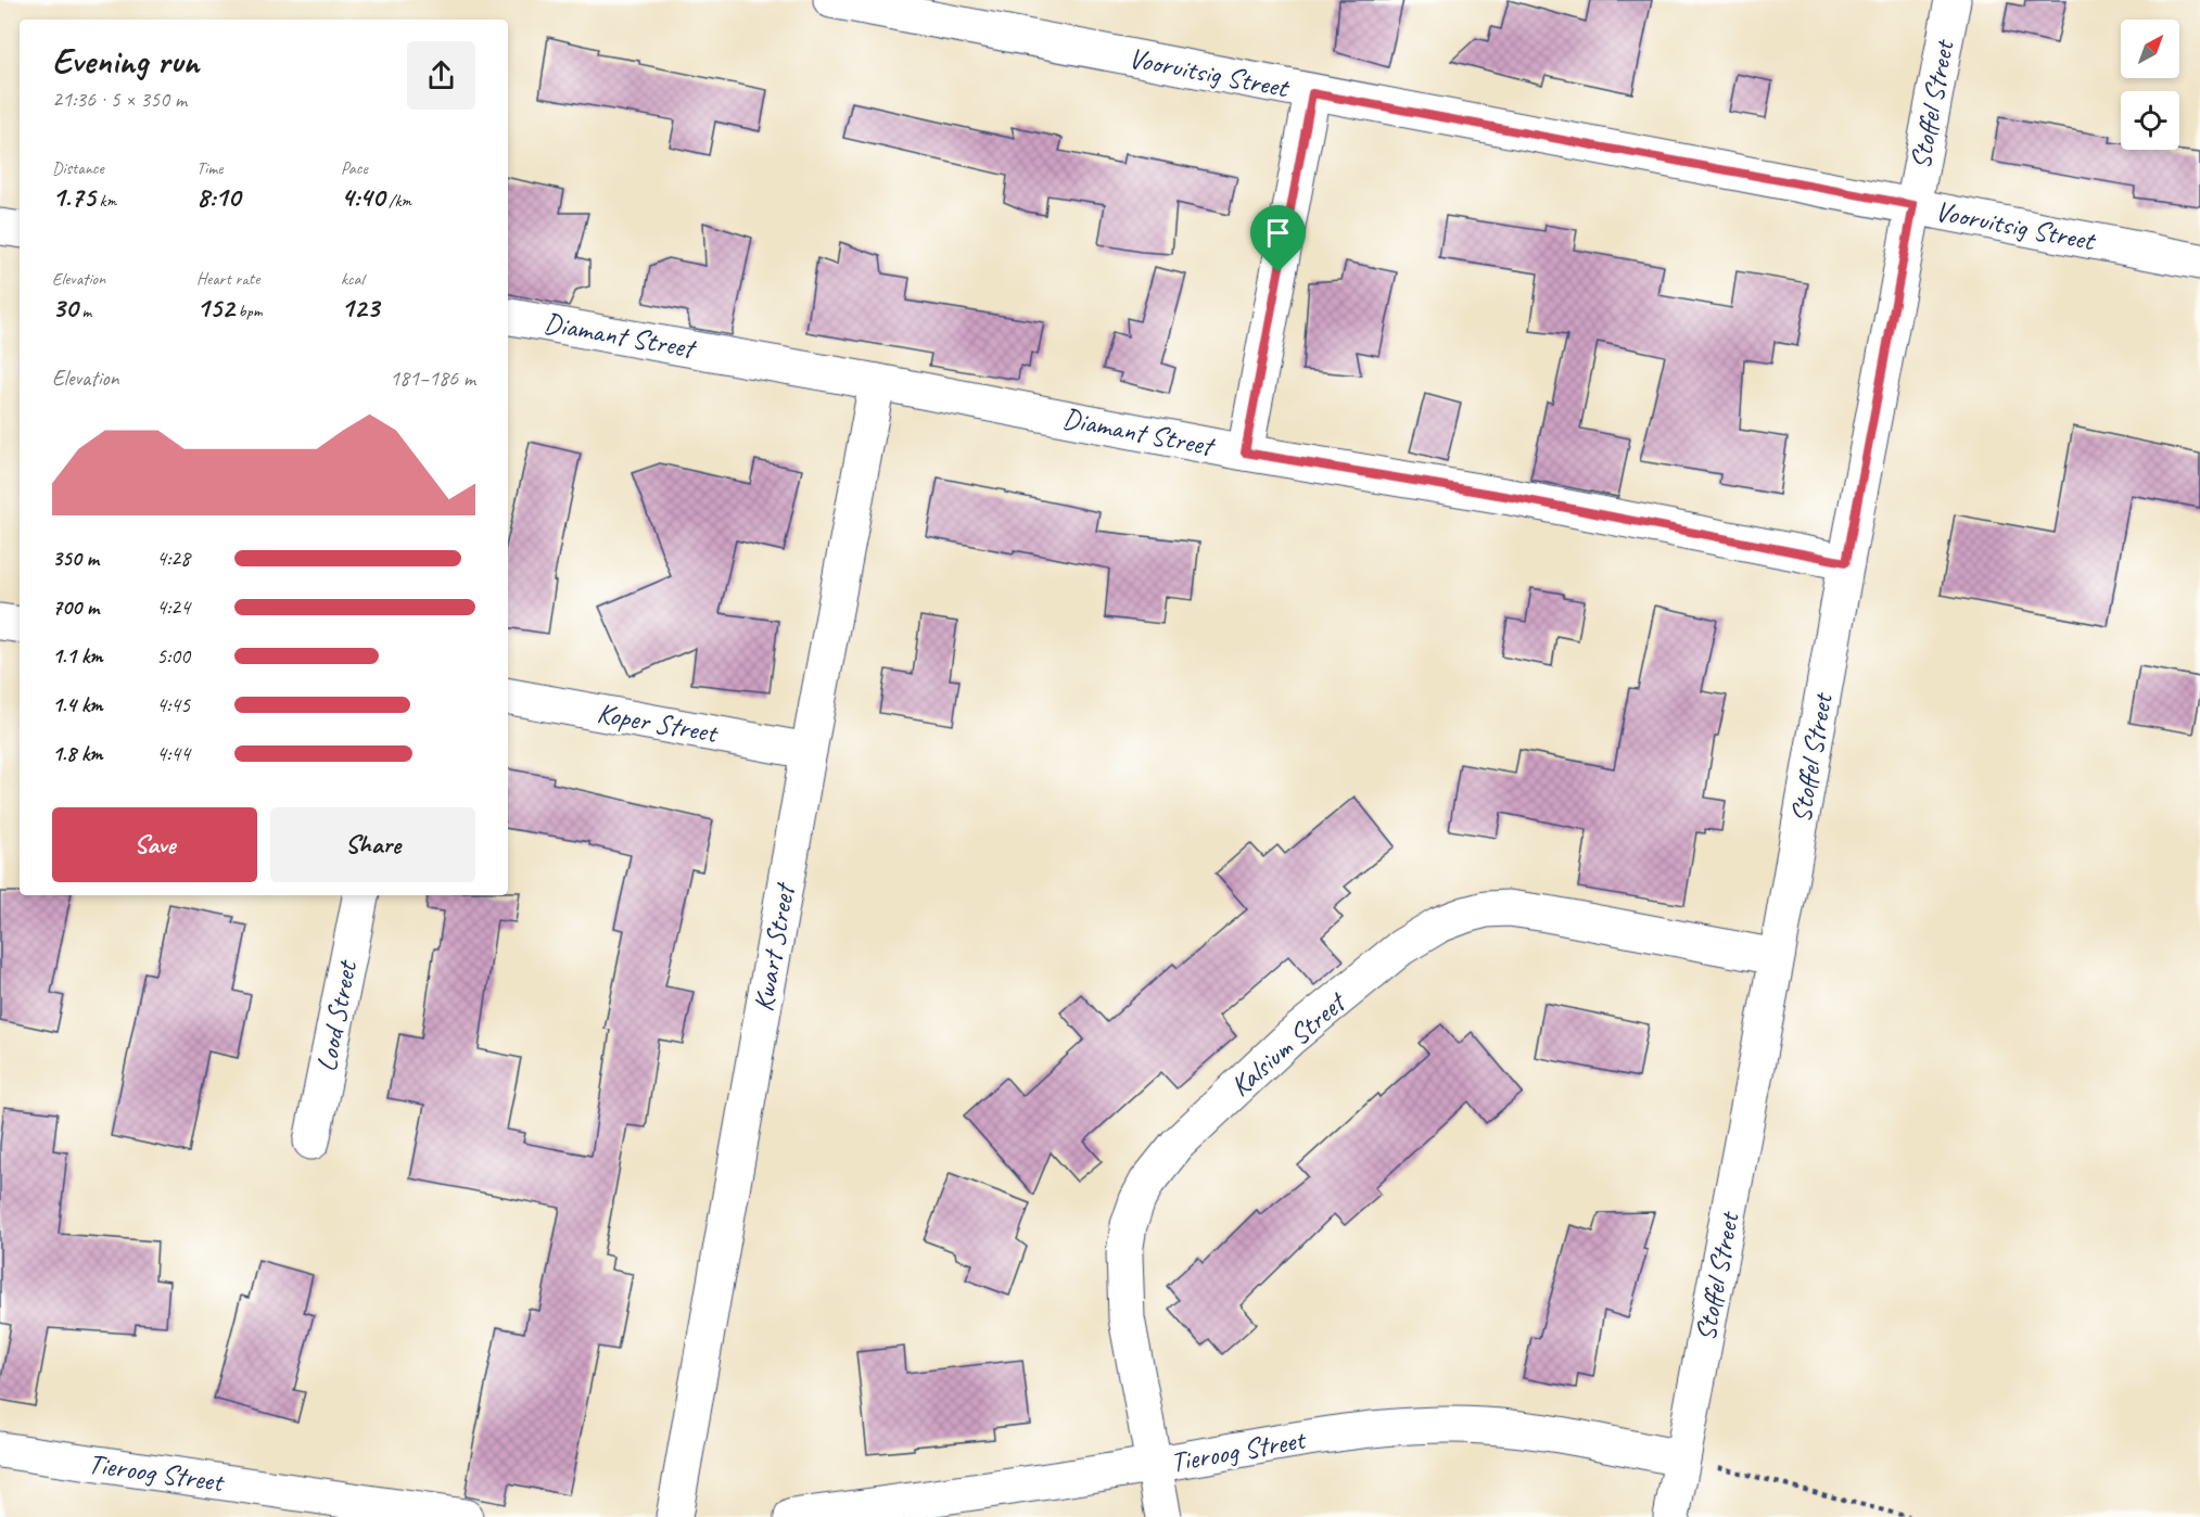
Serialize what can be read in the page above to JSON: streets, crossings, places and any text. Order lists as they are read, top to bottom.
{
  "streets": {
    "street": [
      "Vooruitsig Street",
      "Stoffel Street",
      "Diamant Street",
      "Koper Street",
      "Kwart Street",
      "Lood Street",
      "Kalsium Street",
      "Tieroog Street"
    ]
  },
  "crossings": [
    ["Vooruitsig Street", "Stoffel Street"],
    ["Stoffel Street", "Diamant Street"],
    ["Stoffel Street", "Kalsium Street"],
    ["Stoffel Street", "Tieroog Street"],
    ["Diamant Street", "Kwart Street"],
    ["Koper Street", "Kwart Street"],
    ["Kalsium Street", "Tieroog Street"]
  ],
  "north": "top right",
  "page": {
    "heading": ["Evening run", "21:36 · 5 × 350 m"],
    "stats": [
      ["Distance", "1.75 km"],
      ["Time", "8:10"],
      ["Pace", "4:40 /km"],
      ["Elevation", "30 m"],
      ["Heart rate", "152 bpm"],
      ["kcal", "123"]
    ],
    "chart": ["Elevation", "181–186 m"],
    "list": [
      {
        "name": "350 m",
        "note": "4:28"
      },
      {
        "name": "700 m",
        "note": "4:24"
      },
      {
        "name": "1.1 km",
        "note": "5:00"
      },
      {
        "name": "1.4 km",
        "note": "4:45"
      },
      {
        "name": "1.8 km",
        "note": "4:44"
      }
    ],
    "buttons": ["Save", "Share"]
  }
}
